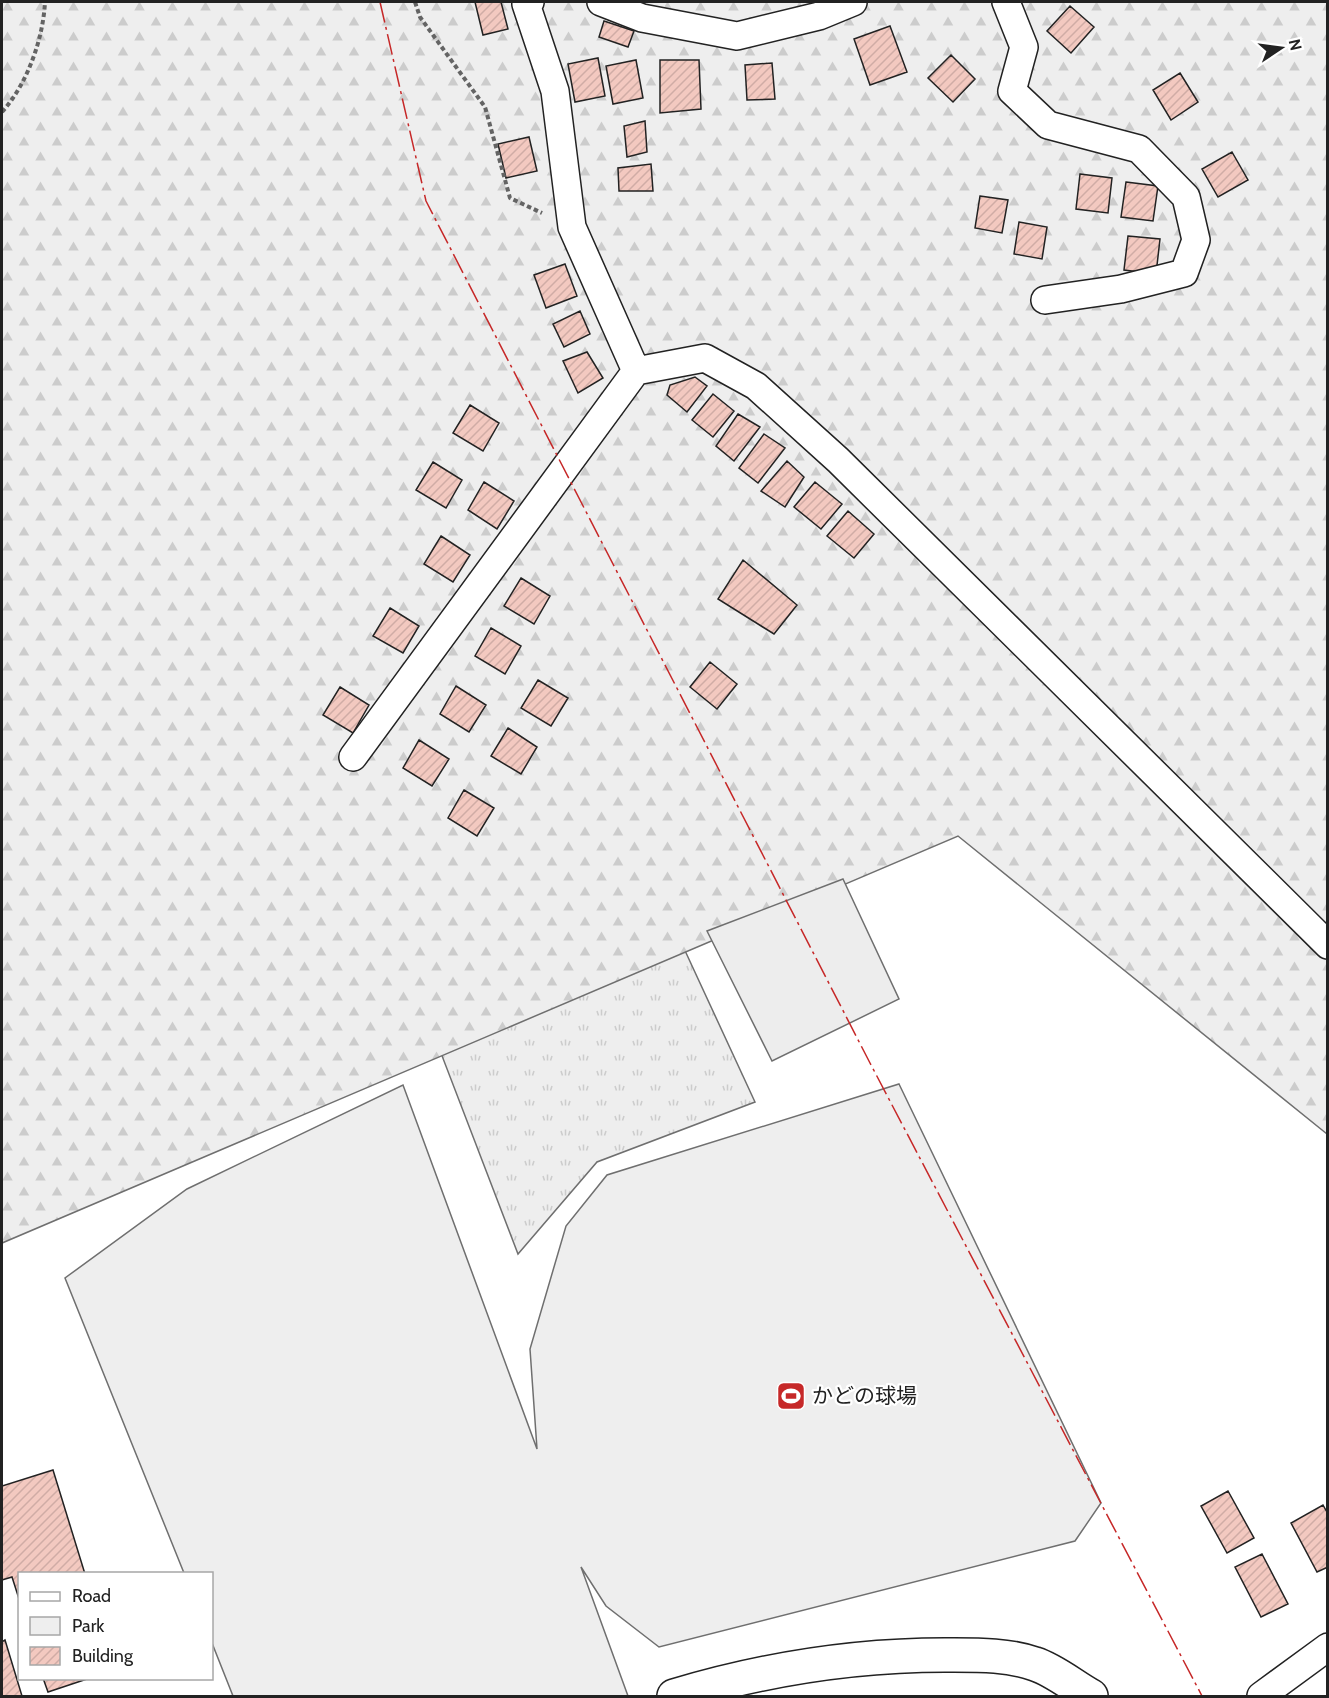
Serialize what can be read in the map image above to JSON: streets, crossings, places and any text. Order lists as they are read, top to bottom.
{
  "places": {
    "sports": ["かどの球場"]
  },
  "legend": ["Road", "Park", "Building"],
  "north": "right"
}
